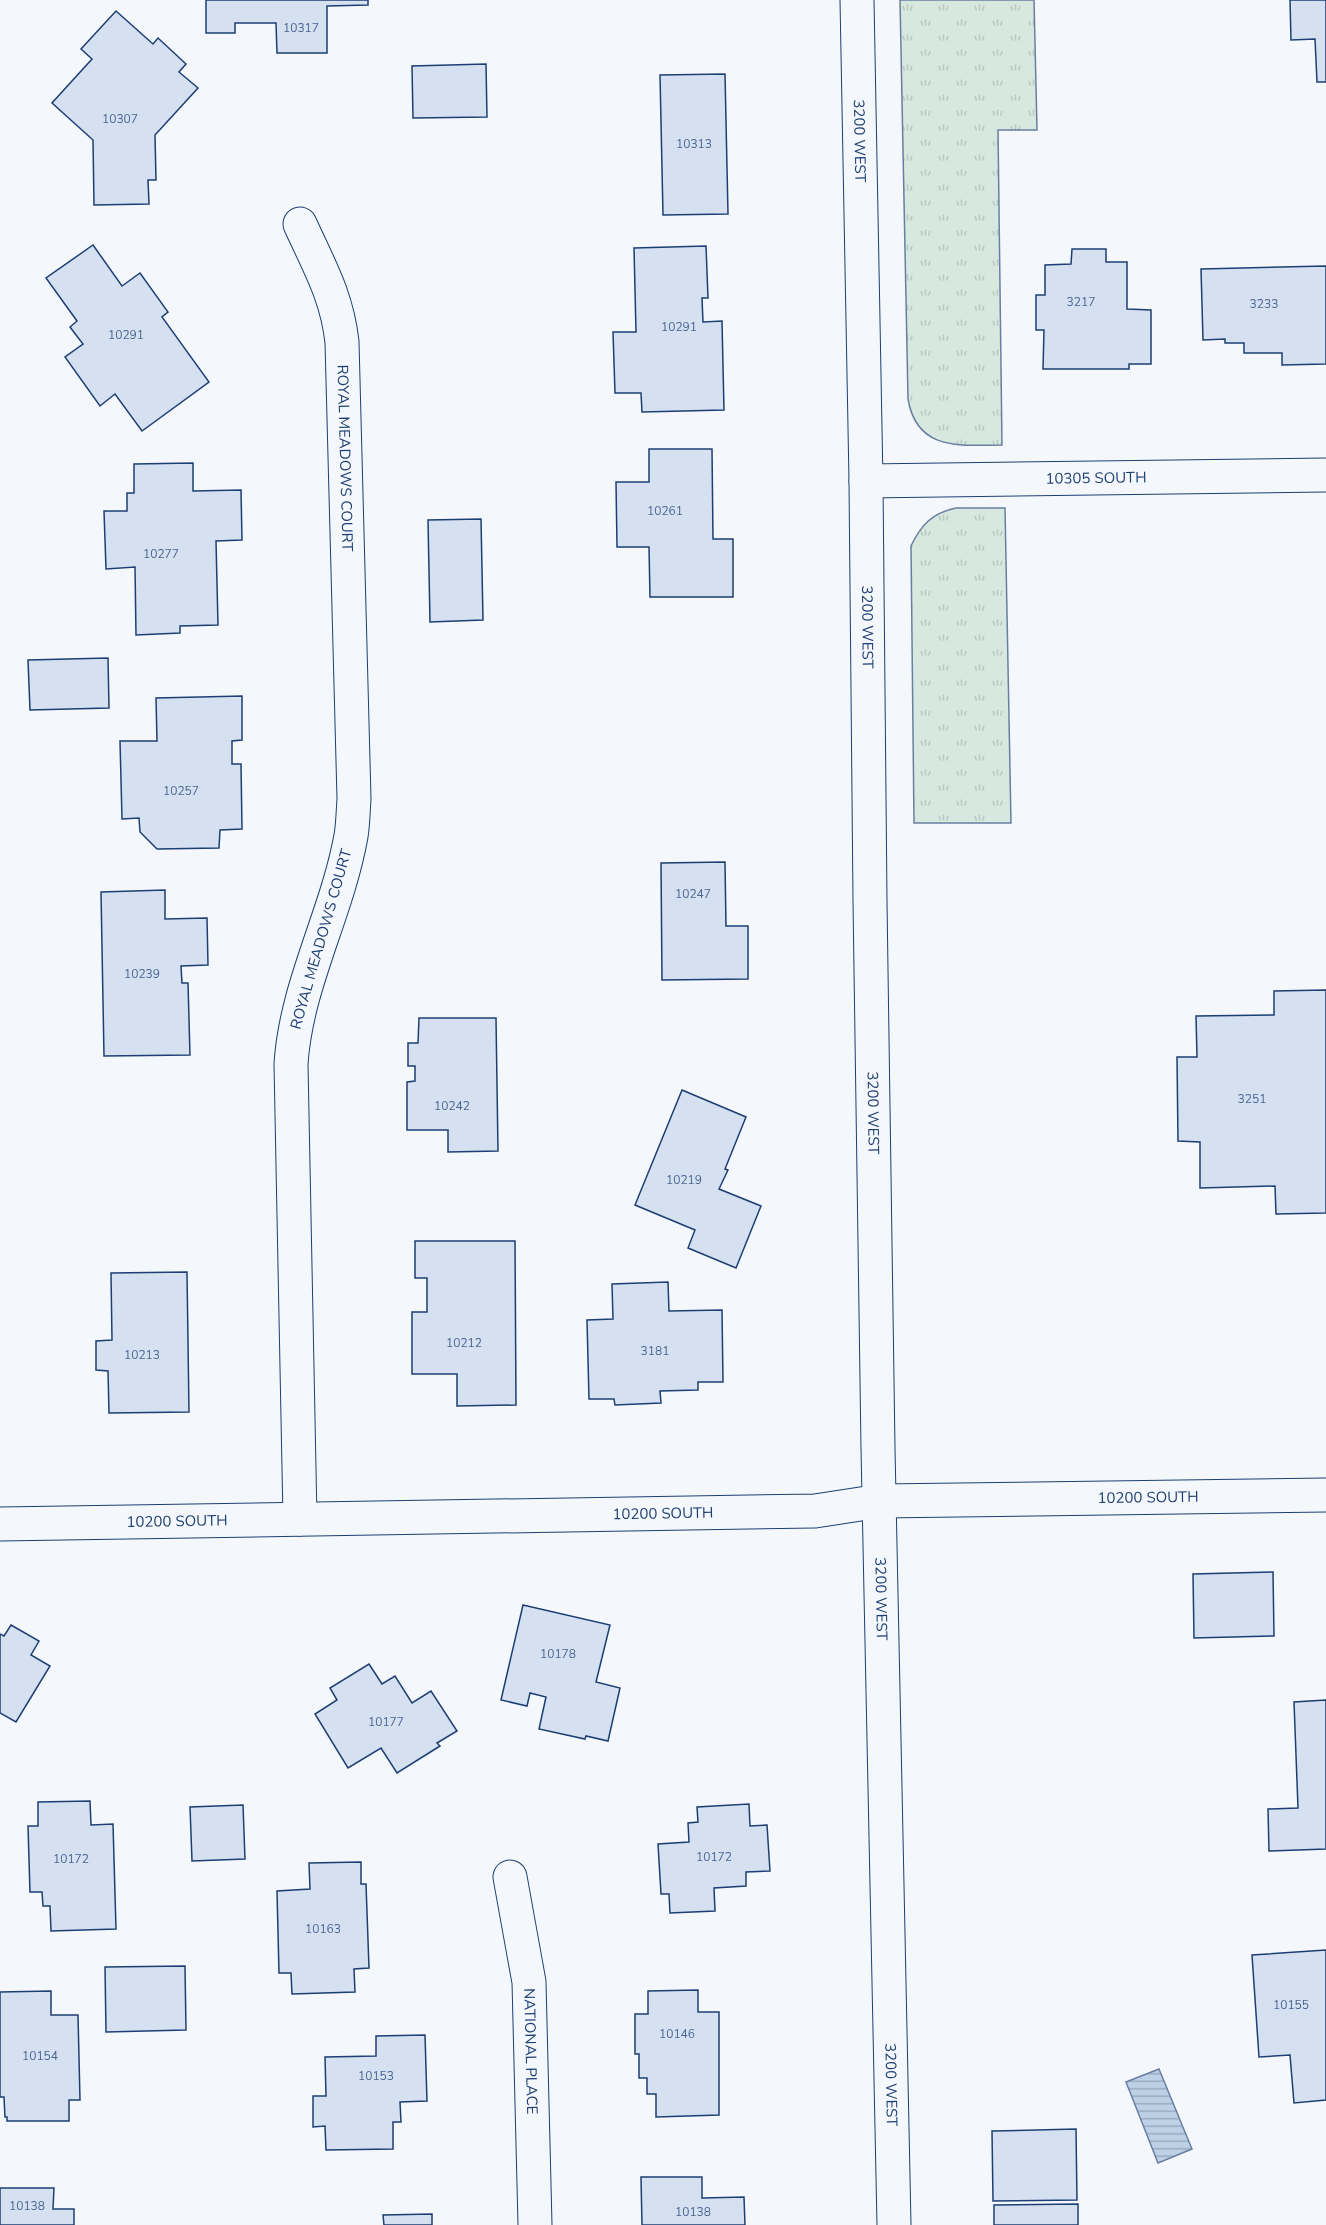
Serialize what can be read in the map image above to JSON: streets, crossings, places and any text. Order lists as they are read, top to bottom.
{
  "streets": {
    "street": [
      "3200 WEST",
      "ROYAL MEADOWS COURT",
      "10305 SOUTH",
      "10200 SOUTH",
      "NATIONAL PLACE"
    ]
  },
  "crossings": [
    ["3200 WEST", "10305 SOUTH"],
    ["3200 WEST", "10200 SOUTH"],
    ["ROYAL MEADOWS COURT", "10200 SOUTH"]
  ],
  "house_numbers": [
    "10317",
    "10307",
    "10313",
    "3217",
    "3233",
    "10291",
    "10291",
    "10261",
    "10277",
    "10257",
    "10247",
    "10239",
    "3251",
    "10242",
    "10219",
    "10212",
    "3181",
    "10213",
    "10178",
    "10177",
    "10172",
    "10172",
    "10163",
    "10155",
    "10146",
    "10154",
    "10153",
    "10138",
    "10138"
  ]
}
